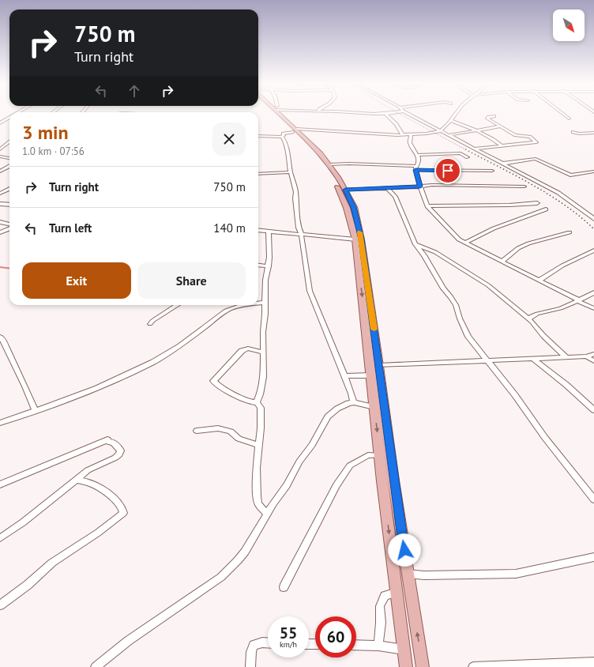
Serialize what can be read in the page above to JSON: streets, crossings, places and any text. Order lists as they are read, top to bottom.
{
  "north": "bottom right",
  "page": {
    "turn": ["750 m", "Turn right"],
    "heading": ["3 min", "1.0 km · 07:56"],
    "list": [
      {
        "name": "Turn right",
        "value": "750 m"
      },
      {
        "name": "Turn left",
        "value": "140 m"
      }
    ],
    "buttons": ["Exit", "Share"],
    "speed": "55 km/h",
    "limit": "60"
  }
}
